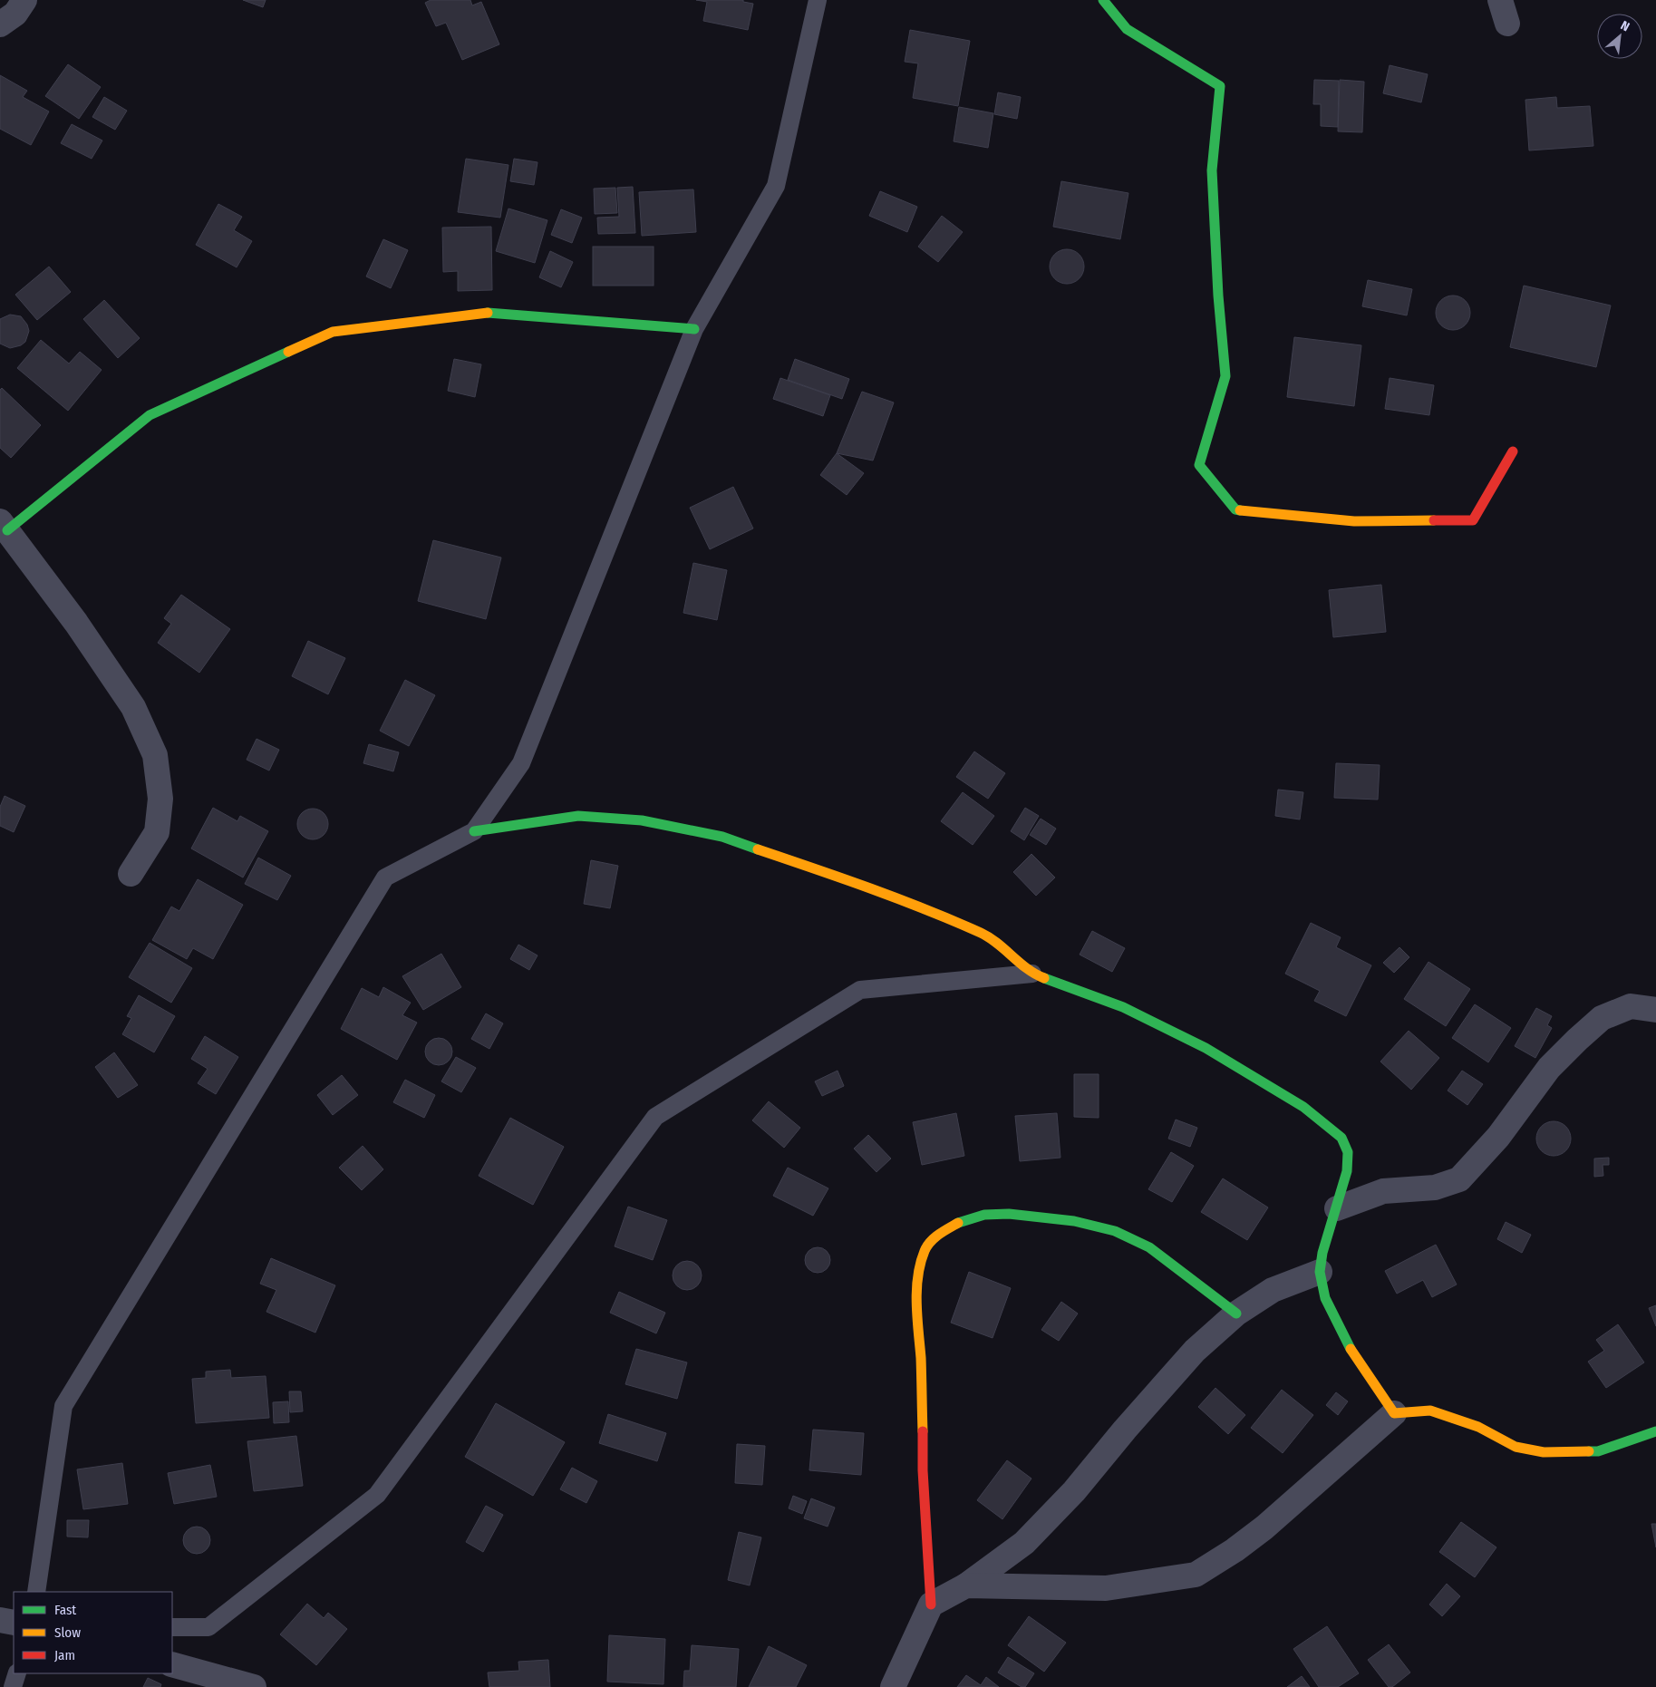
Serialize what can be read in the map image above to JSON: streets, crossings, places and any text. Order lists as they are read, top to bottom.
{
  "legend": ["Fast", "Slow", "Jam"],
  "north": "top right"
}
